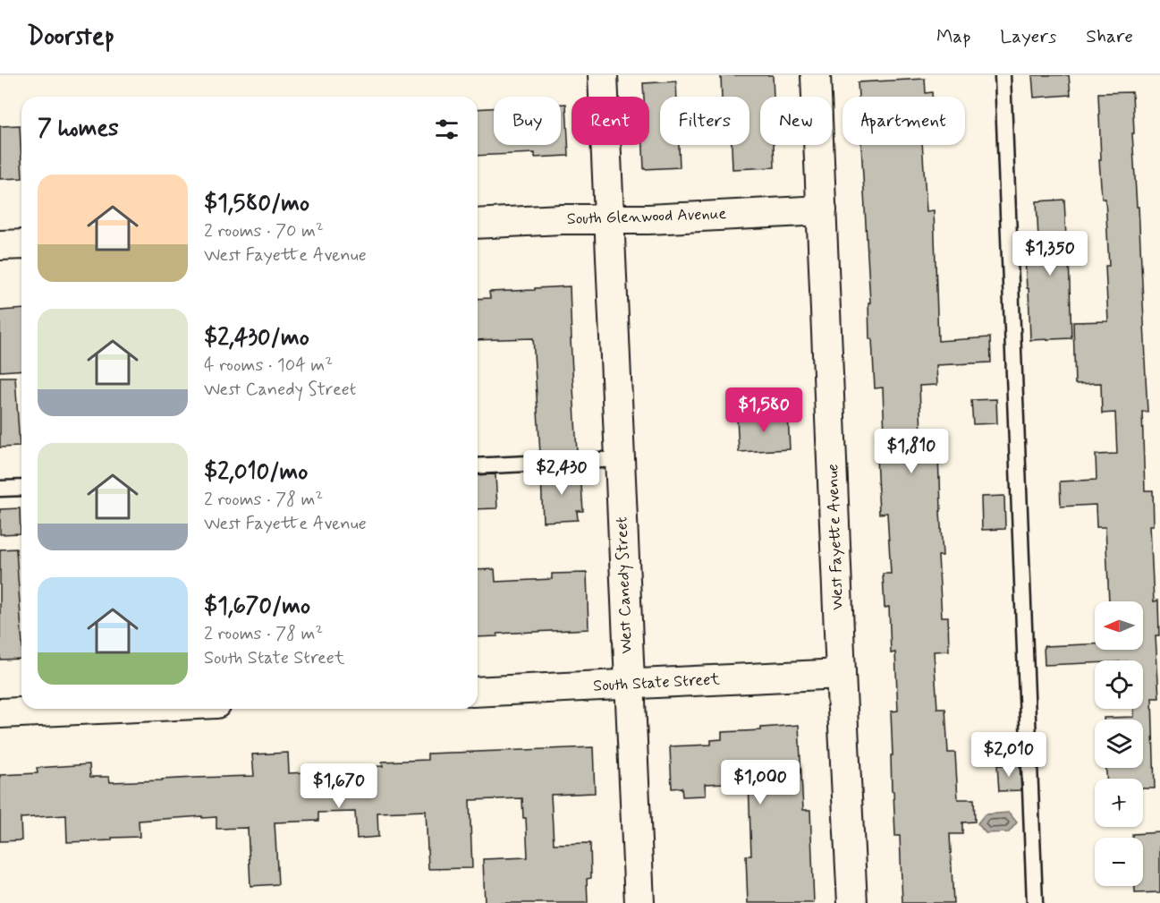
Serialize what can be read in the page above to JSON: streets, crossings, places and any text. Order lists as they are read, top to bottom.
{
  "streets": {
    "street": [
      "South Glenwood Avenue",
      "West Fayette Avenue",
      "West Canedy Street",
      "South State Street"
    ]
  },
  "crossings": [
    ["South Glenwood Avenue", "West Fayette Avenue"],
    ["South Glenwood Avenue", "West Canedy Street"],
    ["West Fayette Avenue", "South State Street"],
    ["West Canedy Street", "South State Street"]
  ],
  "north": "left",
  "page": {
    "header": "Doorstep",
    "nav": ["Map", "Layers", "Share"],
    "chip": [
      "Buy",
      "Rent",
      "Filters",
      "New",
      "Apartment"
    ],
    "heading": "7 homes",
    "list": [
      {
        "name": "$1,580/mo",
        "note": "2 rooms · 70 m² · West Fayette Avenue"
      },
      {
        "name": "$2,430/mo",
        "note": "4 rooms · 104 m² · West Canedy Street"
      },
      {
        "name": "$2,010/mo",
        "note": "2 rooms · 78 m² · West Fayette Avenue"
      },
      {
        "name": "$1,670/mo",
        "note": "2 rooms · 78 m² · South State Street"
      }
    ],
    "price": [
      "$1,350",
      "$1,580",
      "$1,810",
      "$2,430",
      "$2,010",
      "$1,000",
      "$1,670"
    ],
    "map_buttons": ["+", "−"]
  }
}
